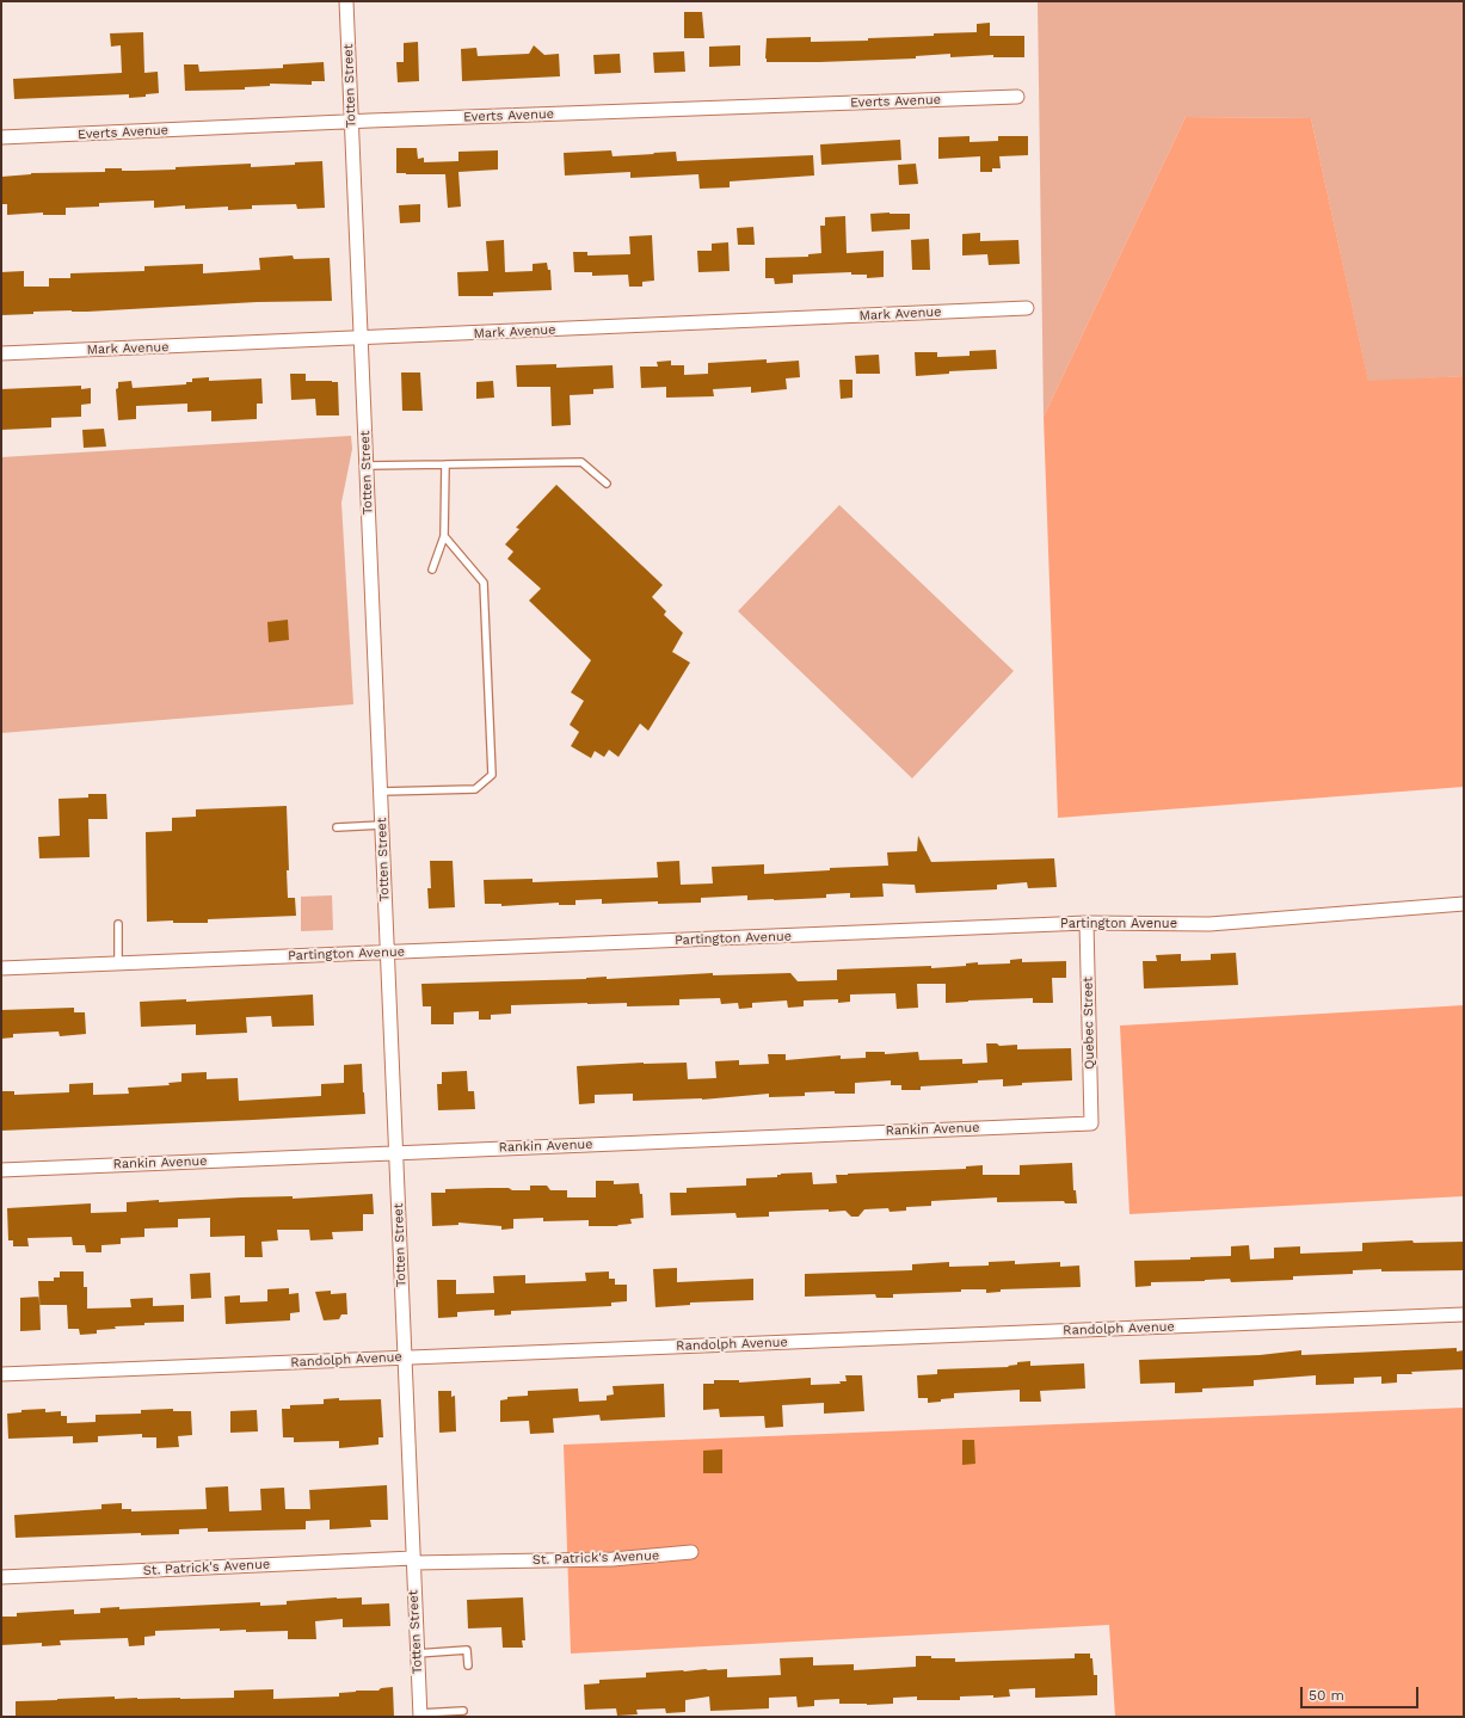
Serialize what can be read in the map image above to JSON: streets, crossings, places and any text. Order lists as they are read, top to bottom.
{
  "streets": {
    "street": [
      "Totten Street",
      "Everts Avenue",
      "Mark Avenue",
      "Partington Avenue",
      "Quebec Street",
      "Rankin Avenue",
      "Randolph Avenue",
      "St. Patrick's Avenue"
    ]
  },
  "crossings": [
    ["Totten Street", "Everts Avenue"],
    ["Totten Street", "Mark Avenue"],
    ["Totten Street", "Partington Avenue"],
    ["Totten Street", "Rankin Avenue"],
    ["Totten Street", "Randolph Avenue"],
    ["Totten Street", "St. Patrick's Avenue"],
    ["Partington Avenue", "Quebec Street"],
    ["Quebec Street", "Rankin Avenue"]
  ],
  "scale_bar": "50 m"
}
